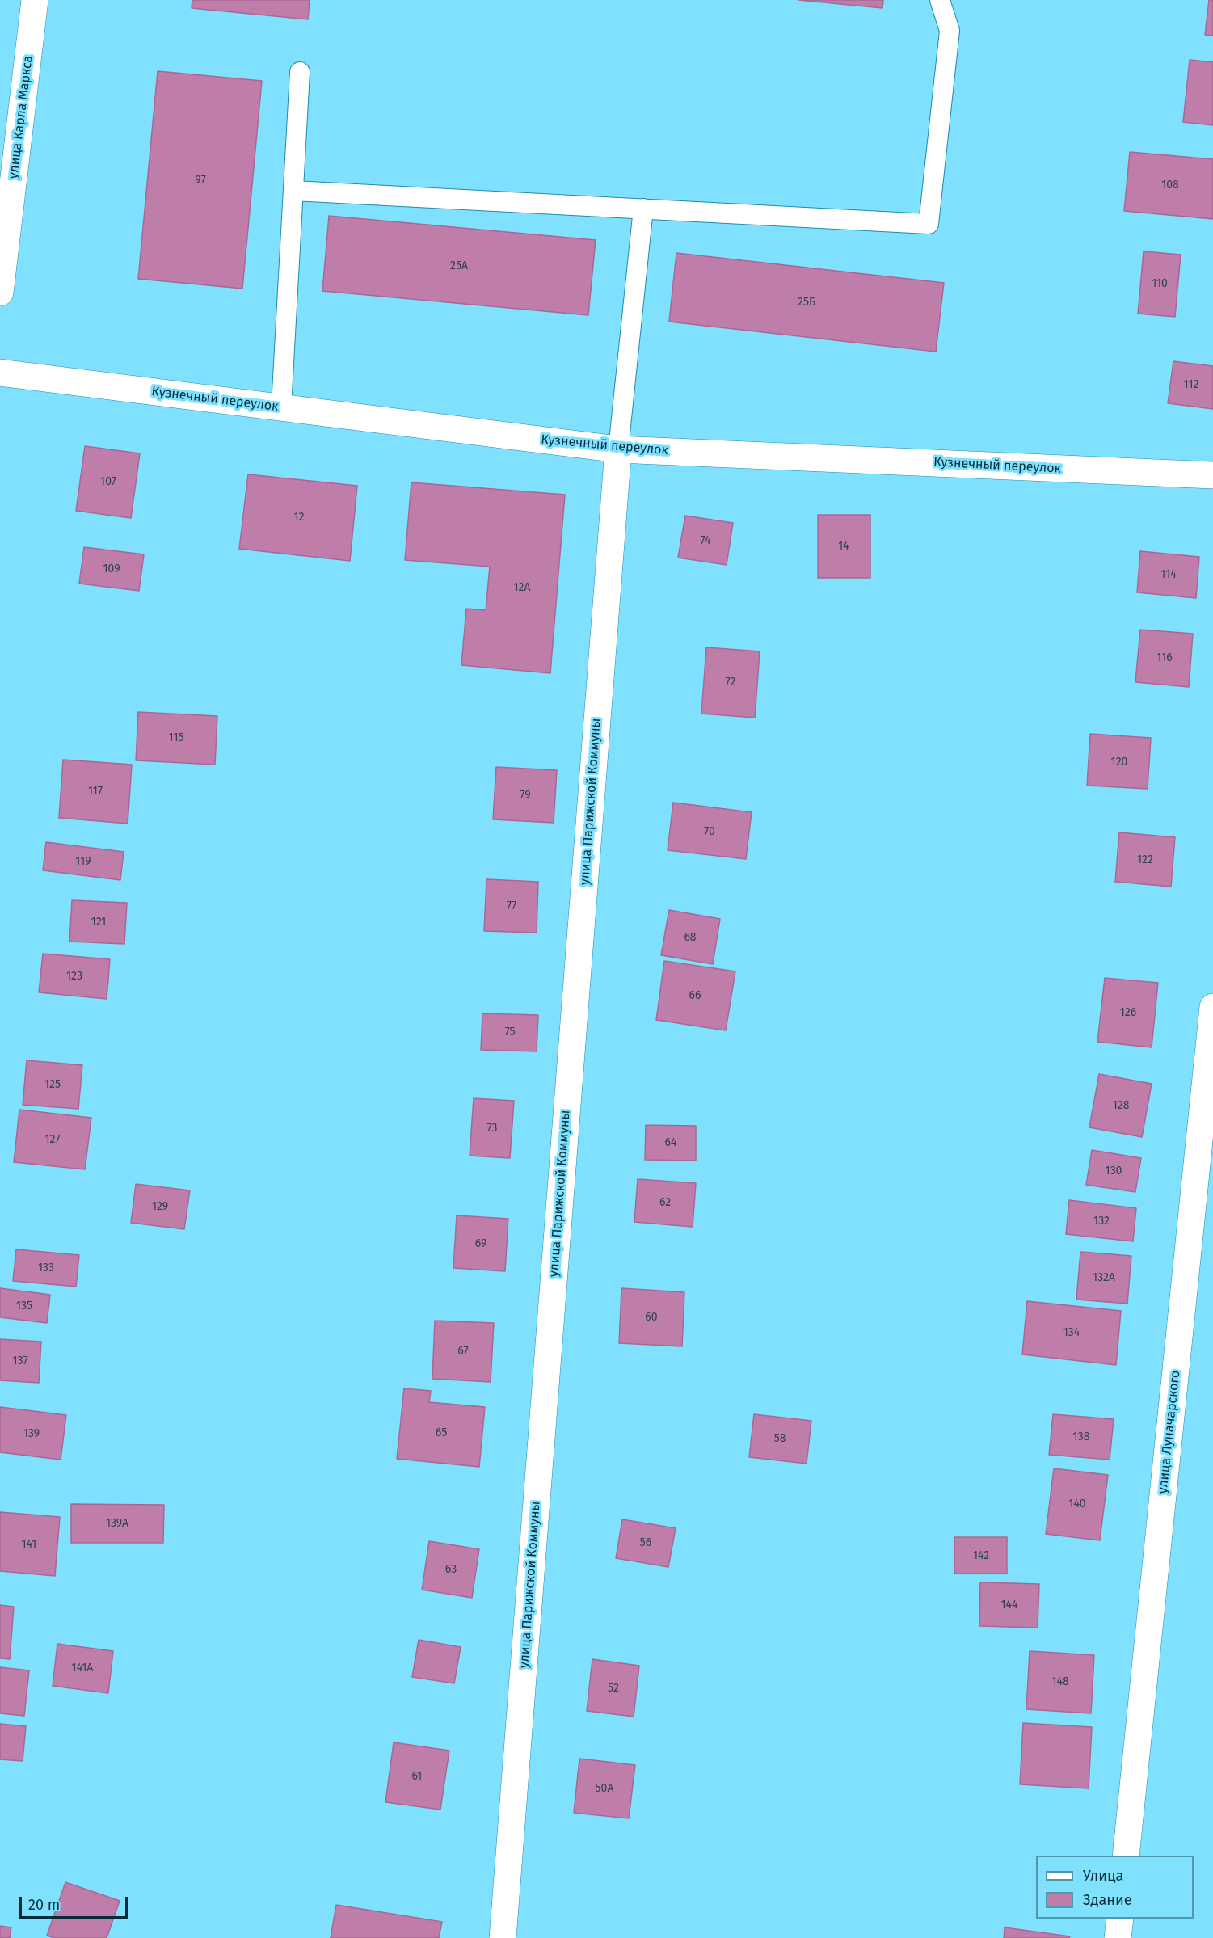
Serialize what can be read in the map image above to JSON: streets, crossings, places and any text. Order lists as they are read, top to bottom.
{
  "streets": {
    "street": [
      "улица Карла Маркса",
      "Кузнечный переулок",
      "улица Парижской Коммуны",
      "улица Луначарского"
    ]
  },
  "crossings": [
    ["Кузнечный переулок", "улица Парижской Коммуны"]
  ],
  "house_numbers": [
    "97",
    "108",
    "25А",
    "110",
    "25Б",
    "112",
    "107",
    "12",
    "74",
    "14",
    "109",
    "114",
    "12А",
    "116",
    "72",
    "115",
    "120",
    "117",
    "79",
    "70",
    "122",
    "119",
    "77",
    "121",
    "68",
    "123",
    "66",
    "126",
    "75",
    "125",
    "128",
    "73",
    "127",
    "64",
    "130",
    "62",
    "129",
    "132",
    "69",
    "133",
    "132А",
    "135",
    "60",
    "134",
    "67",
    "137",
    "65",
    "139",
    "138",
    "58",
    "140",
    "139А",
    "56",
    "141",
    "142",
    "63",
    "144",
    "141А",
    "148",
    "52",
    "61",
    "50А"
  ],
  "legend": ["Улица", "Здание"],
  "scale_bar": "20 m"
}
